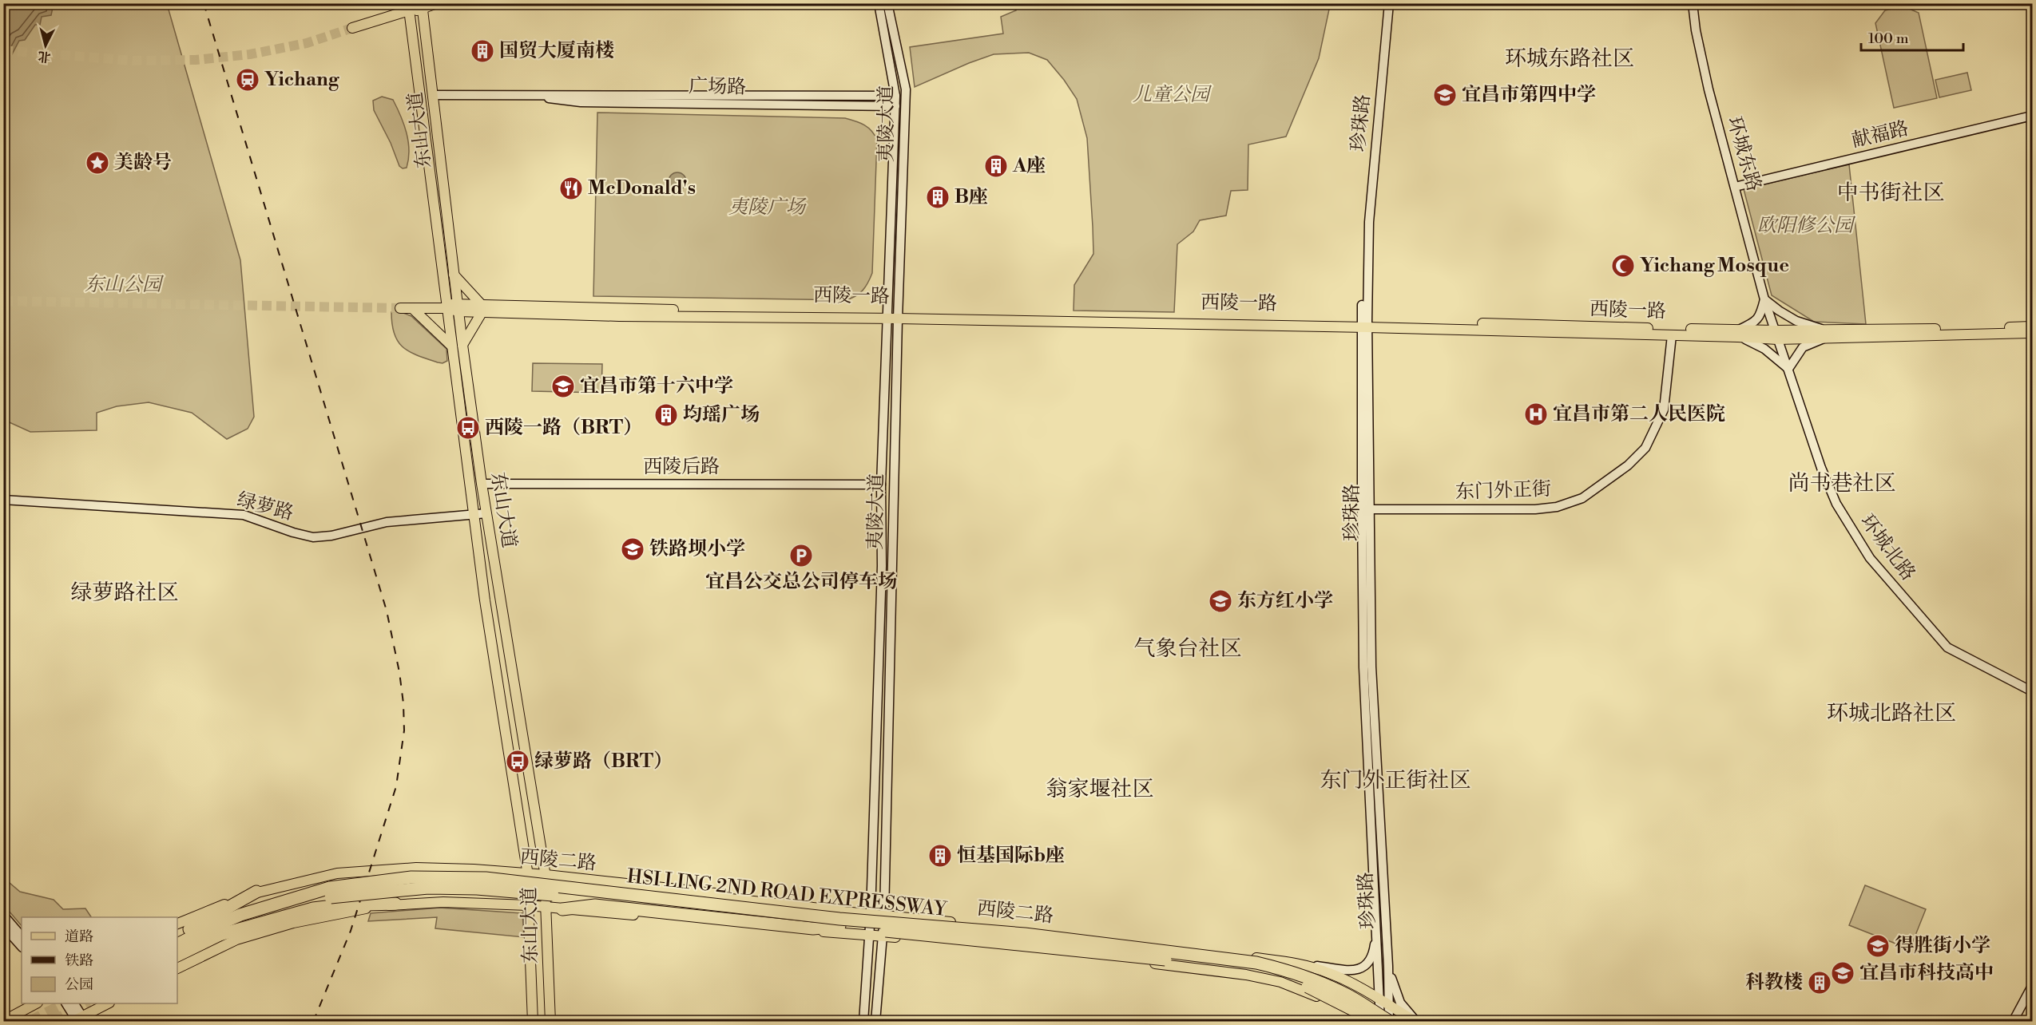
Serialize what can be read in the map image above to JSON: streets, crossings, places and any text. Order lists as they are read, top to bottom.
{
  "streets": {
    "highway": ["HSI LING 2ND ROAD EXPRESSWAY"],
    "main road": [
      "广场路",
      "珍珠路",
      "夷陵大道",
      "东山大道",
      "献福路",
      "环城东路",
      "西陵一路",
      "西陵后路",
      "东门外正街",
      "绿萝路",
      "环城北路",
      "西陵二路"
    ]
  },
  "crossings": [
    ["广场路", "夷陵大道"],
    ["广场路", "东山大道"],
    ["珍珠路", "西陵一路"],
    ["珍珠路", "东门外正街"],
    ["珍珠路", "西陵二路"],
    ["珍珠路", "HSI LING 2ND ROAD EXPRESSWAY"],
    ["夷陵大道", "西陵一路"],
    ["夷陵大道", "西陵后路"],
    ["夷陵大道", "西陵二路"],
    ["东山大道", "西陵一路"],
    ["东山大道", "西陵后路"],
    ["东山大道", "绿萝路"],
    ["东山大道", "西陵二路"],
    ["东山大道", "HSI LING 2ND ROAD EXPRESSWAY"],
    ["献福路", "环城东路"],
    ["环城东路", "西陵一路"],
    ["环城东路", "环城北路"],
    ["西陵一路", "东门外正街"],
    ["西陵一路", "环城北路"],
    ["西陵二路", "HSI LING 2ND ROAD EXPRESSWAY"]
  ],
  "districts": [
    "环城东路社区",
    "中书街社区",
    "尚书巷社区",
    "绿萝路社区",
    "气象台社区",
    "环城北路社区",
    "东门外正街社区",
    "翁家堰社区"
  ],
  "parks": [
    "儿童公园",
    "夷陵广场",
    "欧阳修公园",
    "东山公园"
  ],
  "places": {
    "building": [
      "国贸大厦南楼",
      "A座",
      "B座",
      "均瑶广场",
      "恒基国际b座",
      "科教楼"
    ],
    "station": ["Yichang"],
    "school or university": [
      "宜昌市第四中学",
      "宜昌市第十六中学",
      "铁路坝小学",
      "东方红小学",
      "得胜街小学",
      "宜昌市科技高中"
    ],
    "place": ["美龄号"],
    "restaurant": ["McDonald's"],
    "mosque": ["Yichang Mosque"],
    "hospital": ["宜昌市第二人民医院"],
    "bus stop": ["西陵一路（BRT）", "绿萝路（BRT）"],
    "parking": ["宜昌公交总公司停车场"]
  },
  "legend": ["道路", "铁路", "公园"],
  "scale_bar": "100 m",
  "north": "bottom"
}
